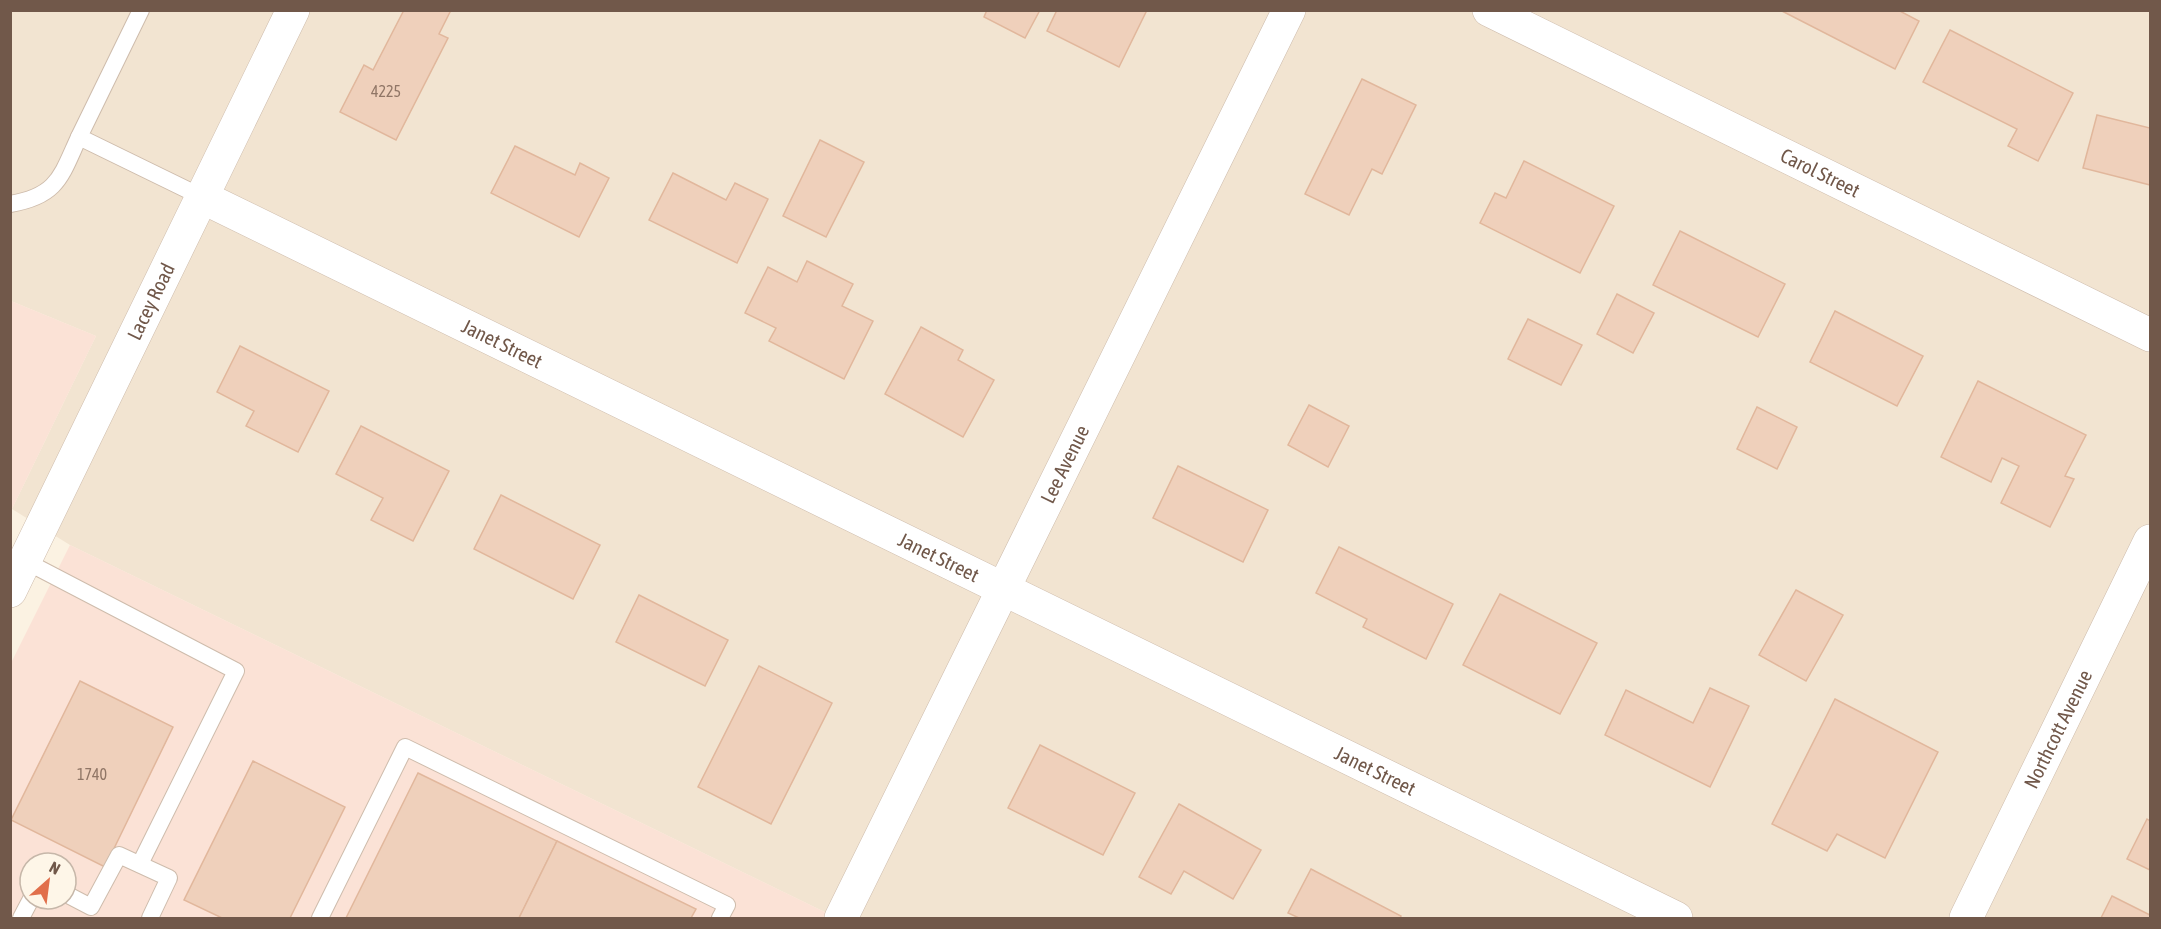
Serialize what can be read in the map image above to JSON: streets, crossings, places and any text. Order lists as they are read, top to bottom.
{
  "streets": {
    "street": [
      "Carol Street",
      "Lacey Road",
      "Janet Street",
      "Lee Avenue",
      "Northcott Avenue"
    ]
  },
  "crossings": [
    ["Lacey Road", "Janet Street"],
    ["Janet Street", "Lee Avenue"]
  ],
  "house_numbers": ["4225", "1740"],
  "north": "top right"
}
